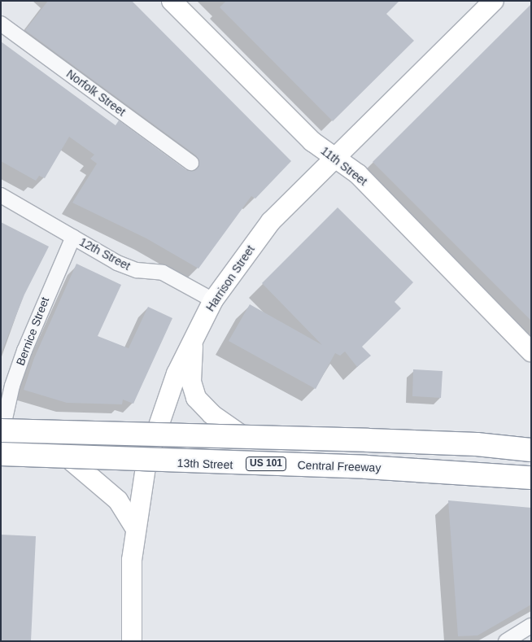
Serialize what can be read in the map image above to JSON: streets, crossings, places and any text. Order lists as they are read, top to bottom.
{
  "streets": {
    "highway": ["US 101", "Central Freeway"],
    "street": [
      "Norfolk Street",
      "11th Street",
      "12th Street",
      "Harrison Street",
      "Bernice Street",
      "13th Street"
    ]
  },
  "crossings": [
    ["11th Street", "Harrison Street"],
    ["12th Street", "Harrison Street"],
    ["12th Street", "Bernice Street"],
    ["Harrison Street", "13th Street"],
    ["13th Street", "Central Freeway"]
  ]
}
